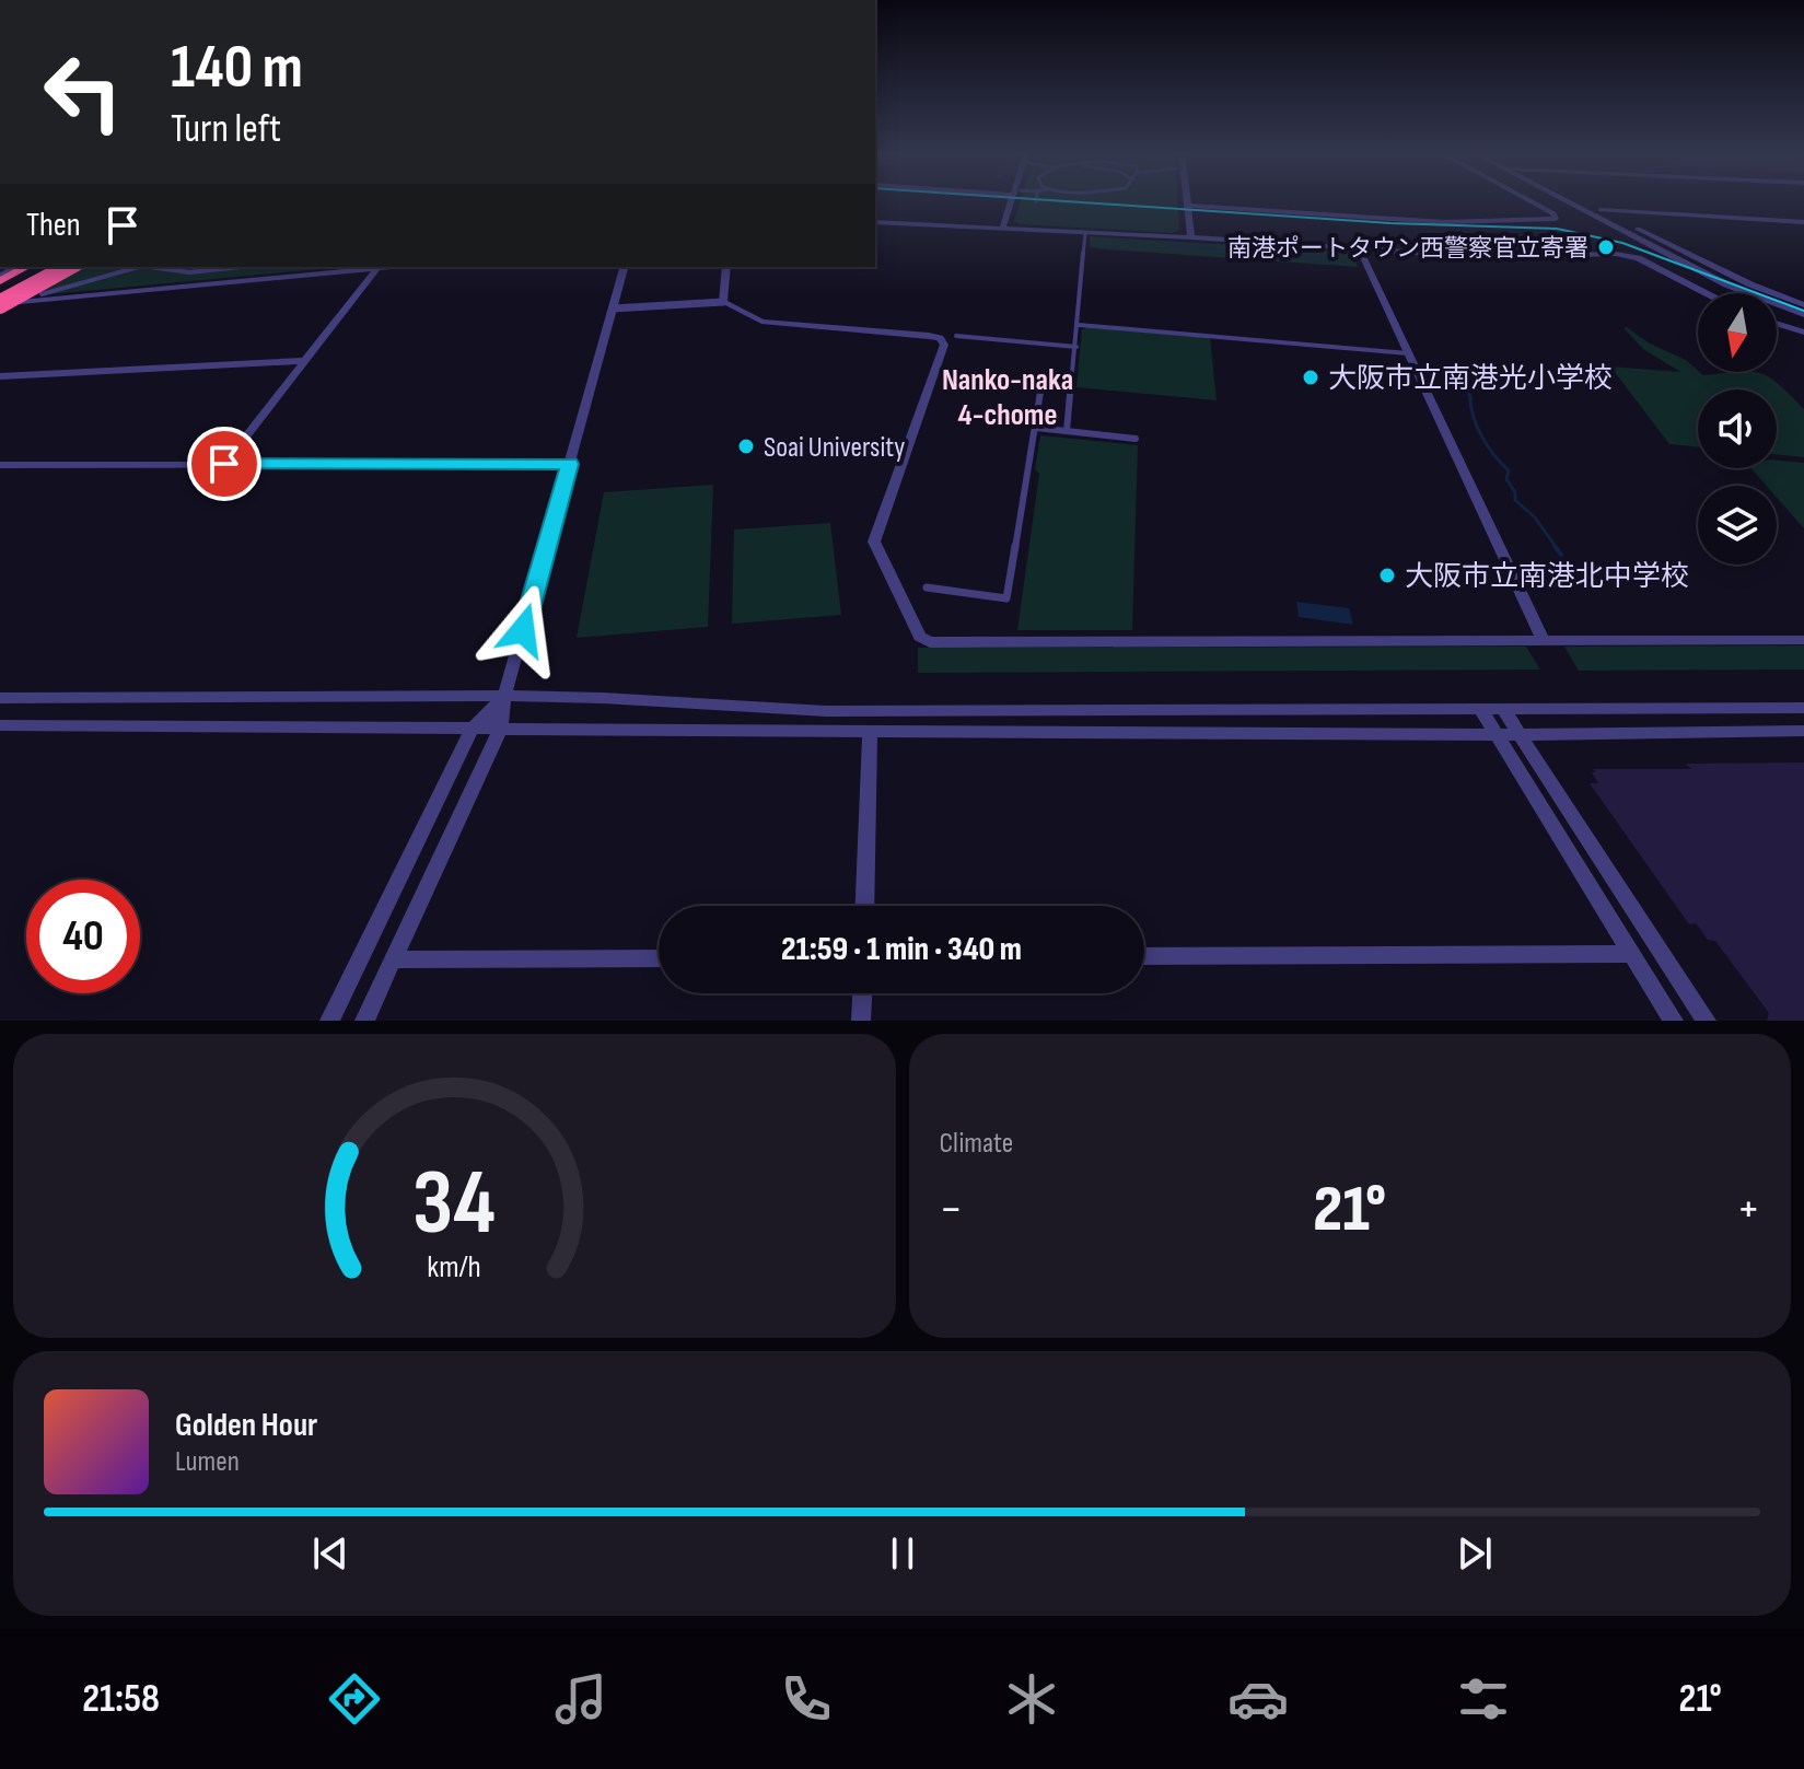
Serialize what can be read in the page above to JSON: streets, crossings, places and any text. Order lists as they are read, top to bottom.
{
  "districts": ["Nanko-naka 4-chome"],
  "places": [
    "南港ポートタウン西警察官立寄署",
    "大阪市立南港光小学校",
    "Soai University",
    "大阪市立南港北中学校"
  ],
  "north": "bottom",
  "page": {
    "turn": ["140 m", "Turn left"],
    "then": "Then",
    "limit": "40",
    "trip": "21:59 · 1 min · 340 m",
    "tile": "Climate",
    "heat": ["−", "21°", "+"],
    "song": ["Golden Hour", "Lumen"],
    "tabs": ["21:58", "21°"],
    "gauge": ["34", "km/h"]
  }
}
